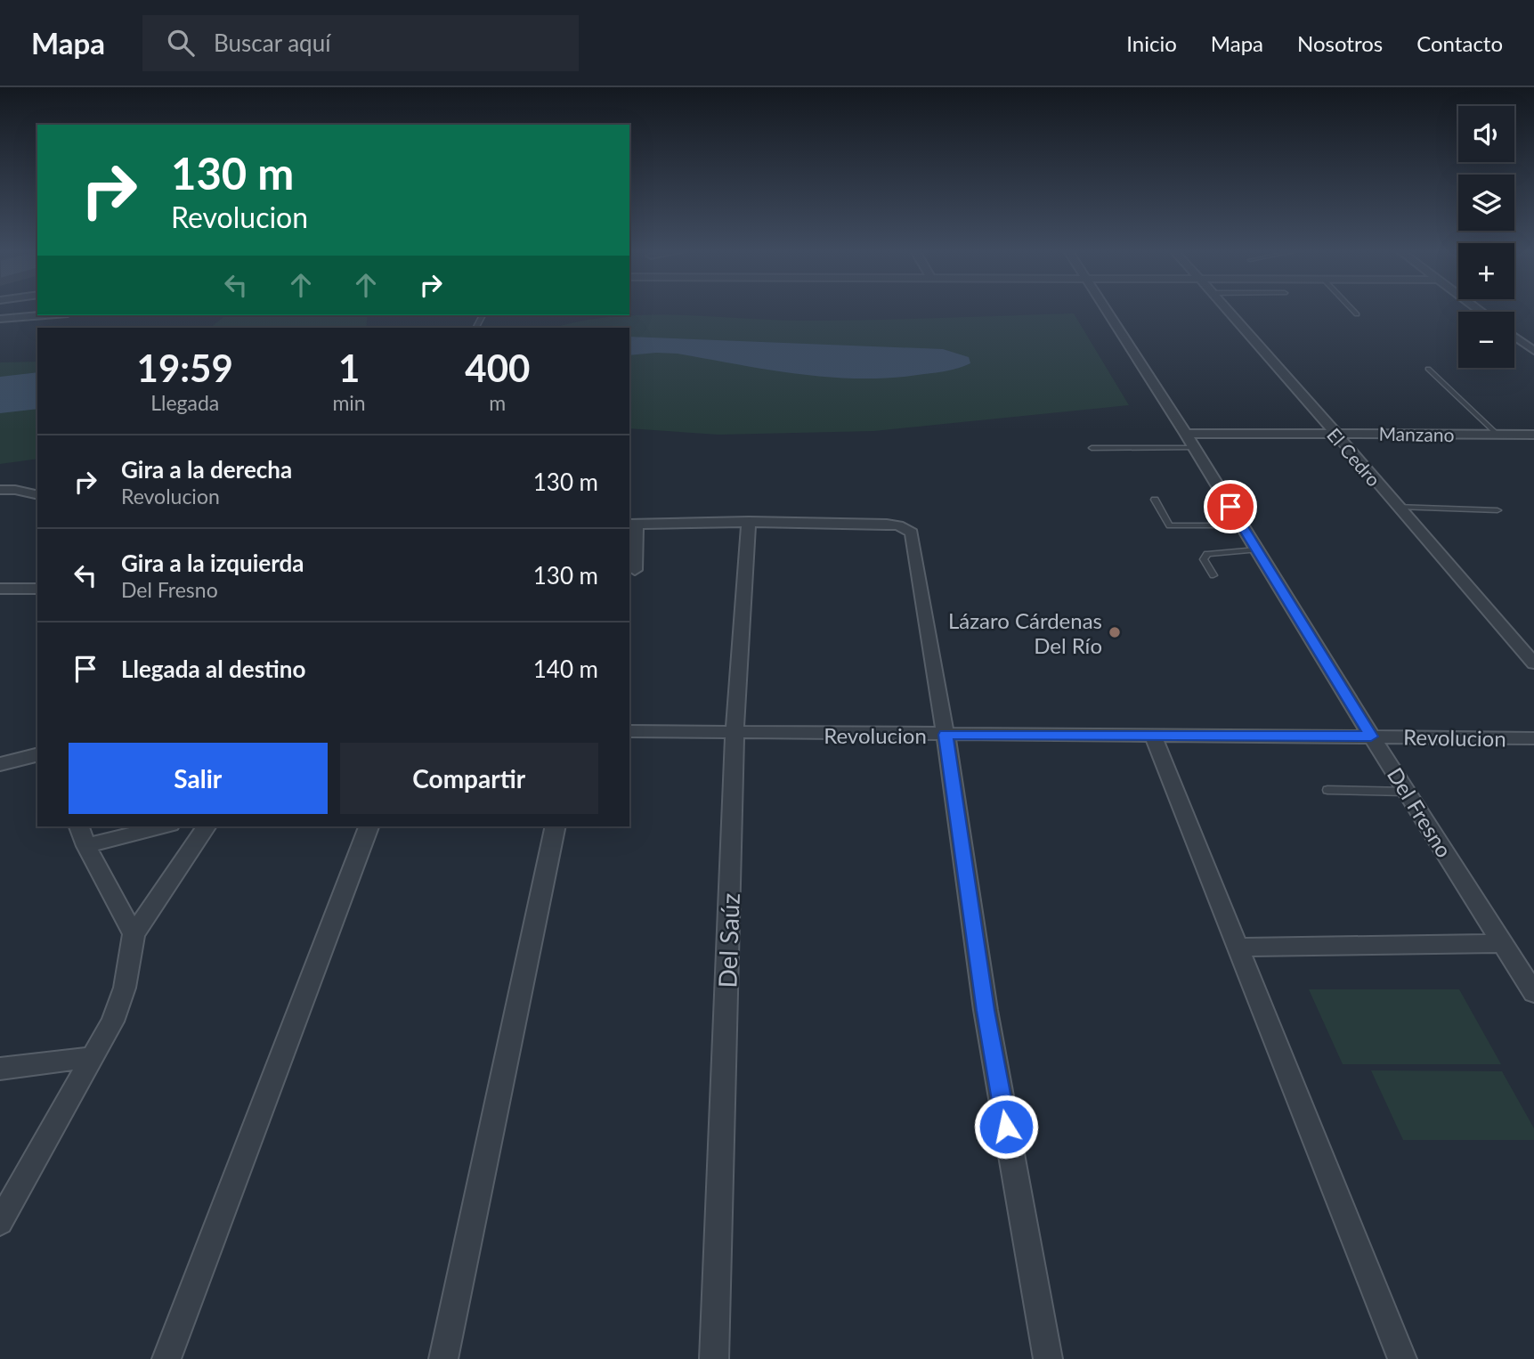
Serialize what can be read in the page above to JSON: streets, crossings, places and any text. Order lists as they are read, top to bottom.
{
  "streets": {
    "street": [
      "Manzano",
      "El Cedro",
      "Revolucion",
      "Del Fresno",
      "Del Saúz"
    ]
  },
  "crossings": [
    ["Manzano", "El Cedro"],
    ["Manzano", "Del Fresno"],
    ["Revolucion", "Del Fresno"],
    ["Revolucion", "Del Saúz"]
  ],
  "places": ["Lázaro Cárdenas Del Río"],
  "page": {
    "header": "Mapa",
    "search": "Buscar aquí",
    "nav": [
      "Inicio",
      "Mapa",
      "Nosotros",
      "Contacto"
    ],
    "map_buttons": ["+", "−"],
    "turn": ["130 m", "Revolucion"],
    "eta": [
      "19:59",
      "Llegada",
      "1",
      "min",
      "400",
      "m"
    ],
    "list": [
      {
        "name": "Gira a la derecha",
        "note": "Revolucion",
        "value": "130 m"
      },
      {
        "name": "Gira a la izquierda",
        "note": "Del Fresno",
        "value": "130 m"
      },
      {
        "name": "Llegada al destino",
        "value": "140 m"
      }
    ],
    "buttons": ["Salir", "Compartir"]
  }
}
